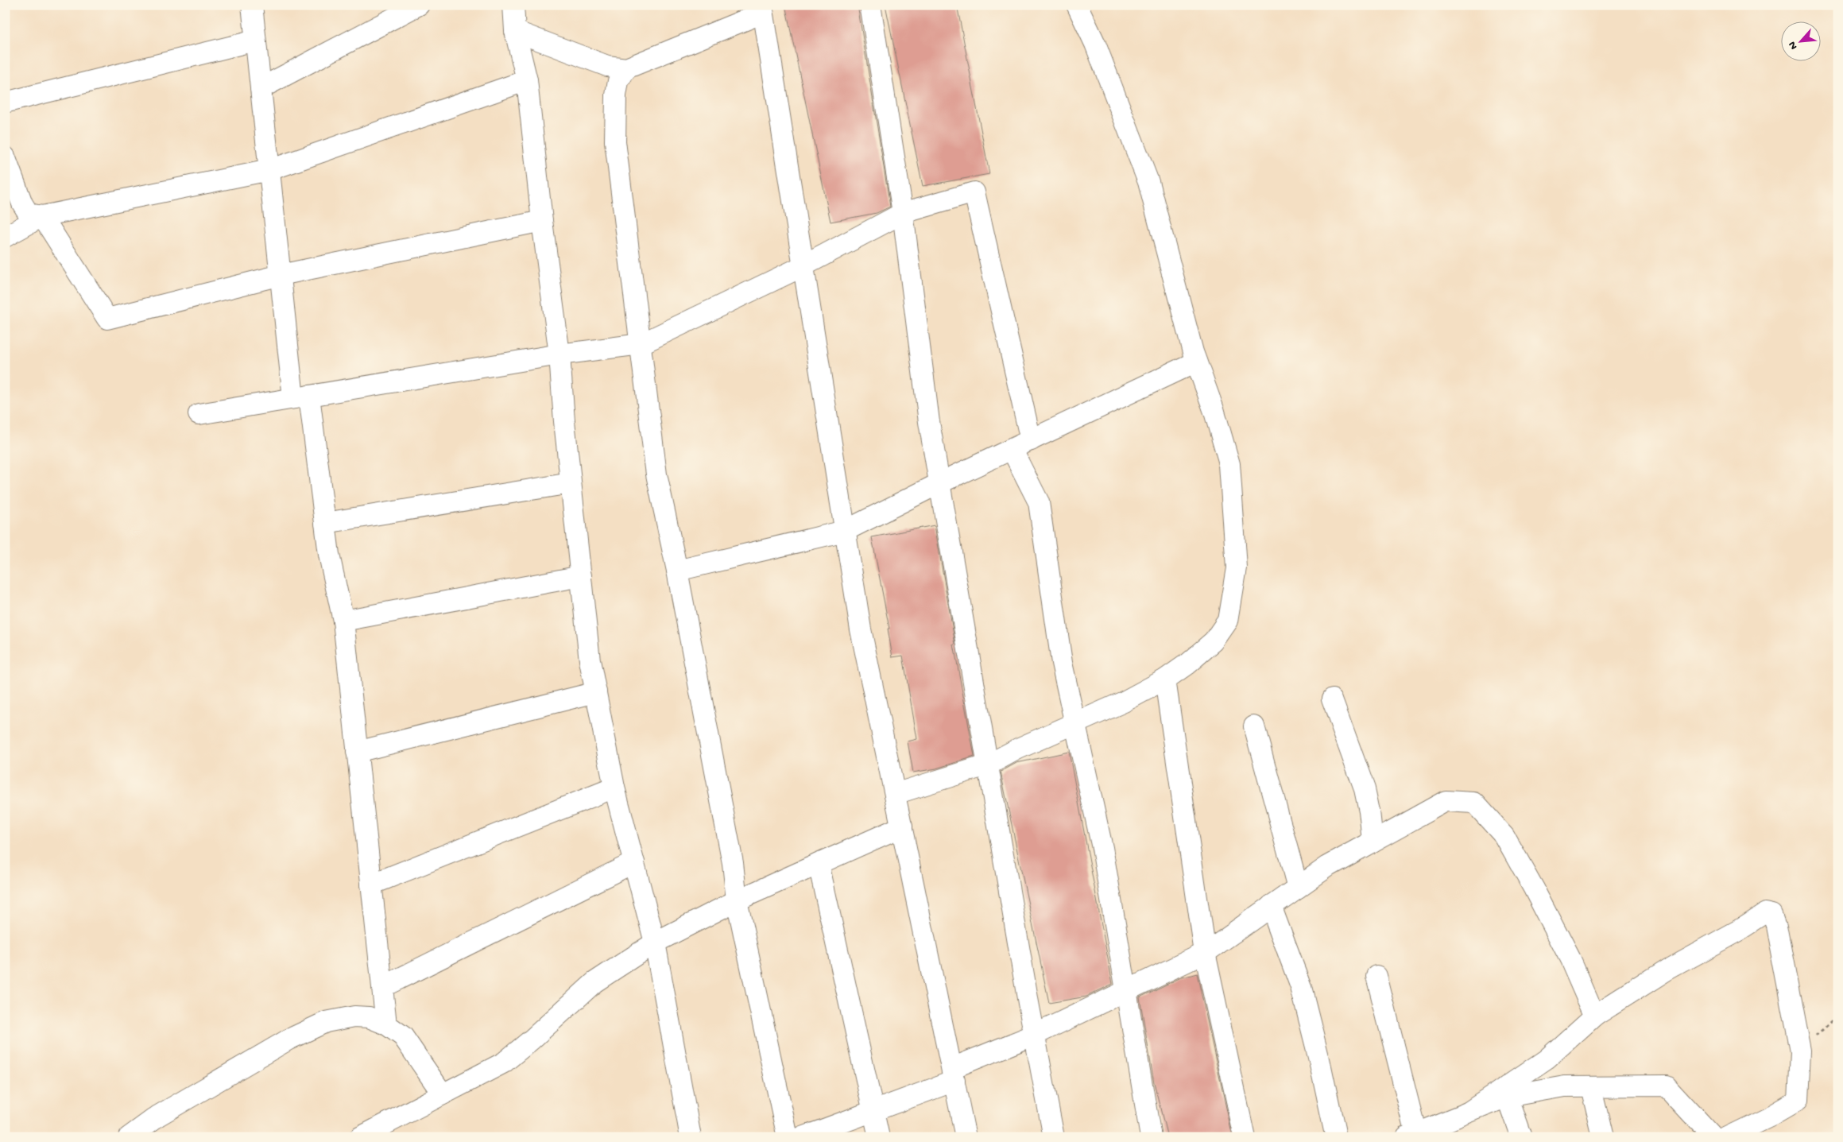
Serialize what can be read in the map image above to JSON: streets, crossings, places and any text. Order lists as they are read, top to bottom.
{
  "north": "bottom left"
}
